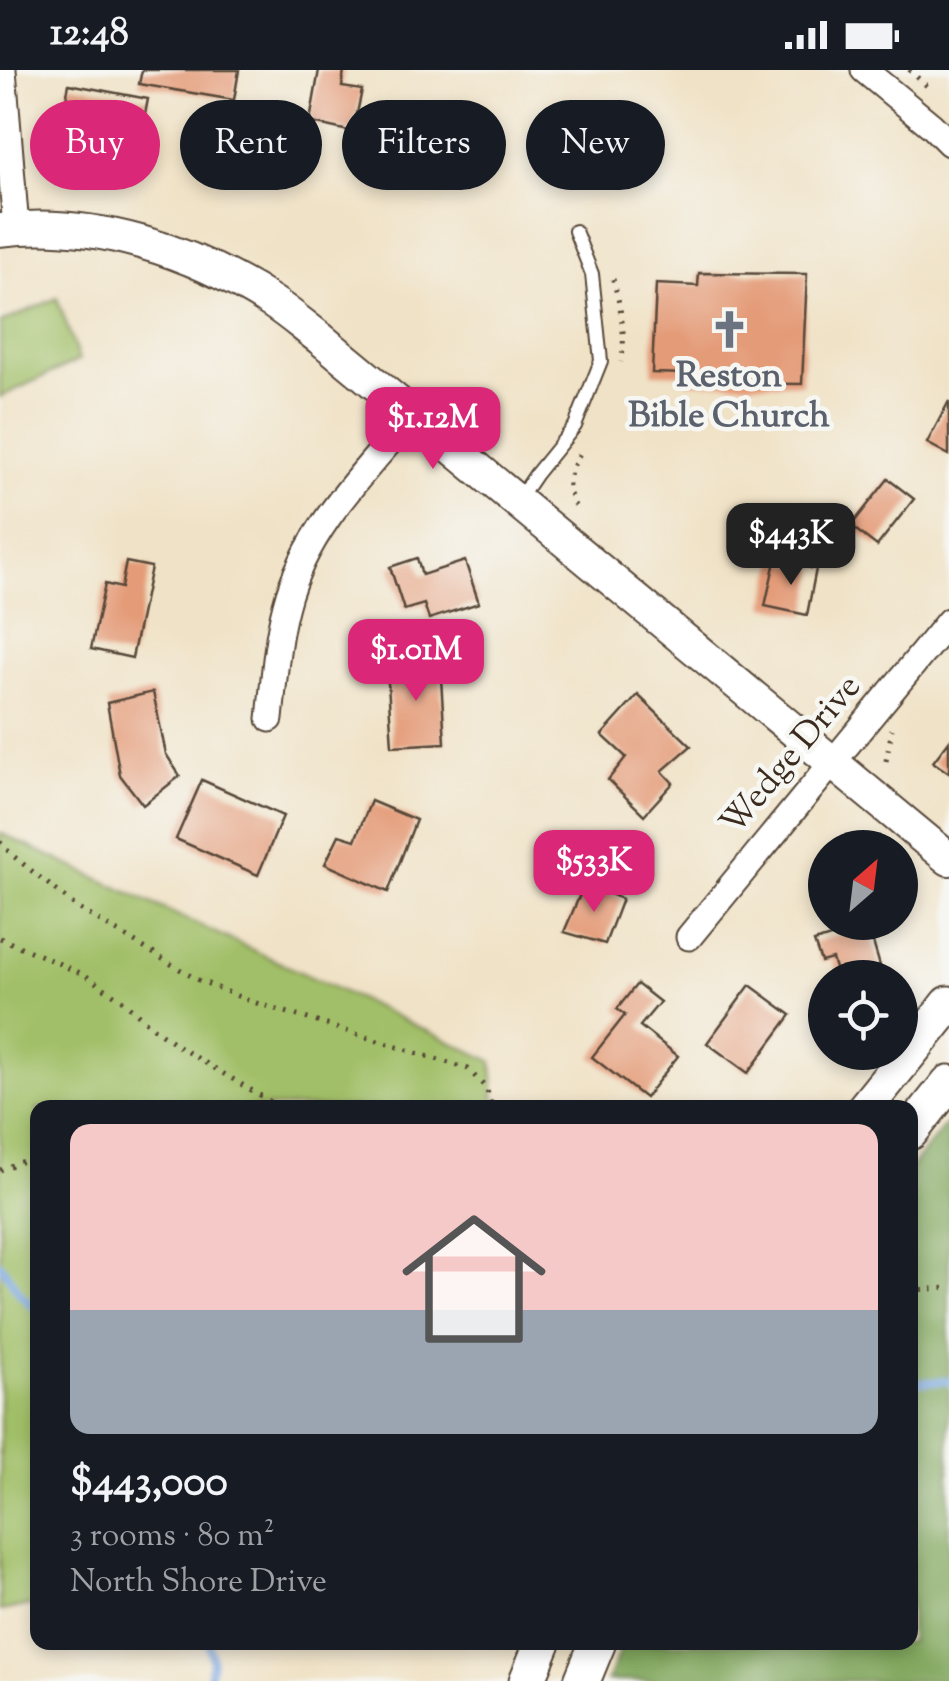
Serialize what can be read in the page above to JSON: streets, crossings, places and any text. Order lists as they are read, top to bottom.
{
  "streets": {
    "street": ["Wedge Drive"]
  },
  "places": {
    "church": ["Reston Bible Church"]
  },
  "north": "top right",
  "page": {
    "status": "12:48",
    "chip": [
      "Buy",
      "Rent",
      "Filters",
      "New"
    ],
    "price": [
      "$1.12M",
      "$443K",
      "$1.01M",
      "$533K"
    ],
    "list": [
      {
        "name": "$443,000",
        "note": "3 rooms · 80 m² · North Shore Drive"
      }
    ]
  }
}
